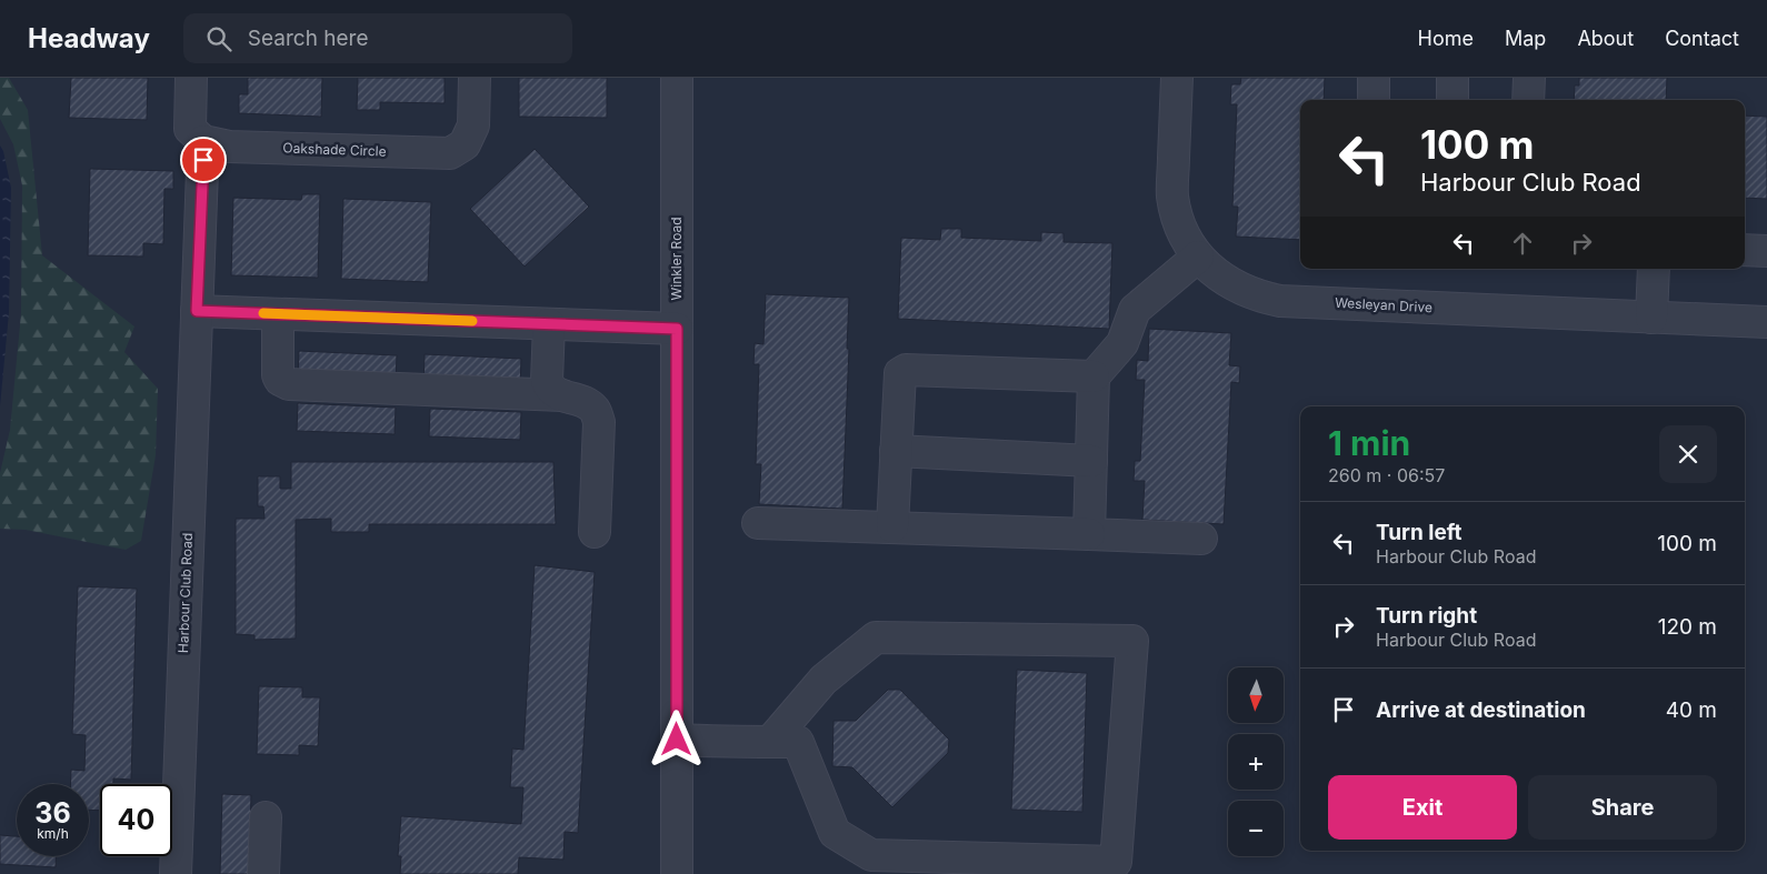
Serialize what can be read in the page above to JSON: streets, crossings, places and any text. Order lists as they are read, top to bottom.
{
  "streets": {
    "street": [
      "Oakshade Circle",
      "Winkler Road",
      "Wesleyan Drive",
      "Harbour Club Road"
    ]
  },
  "crossings": [
    ["Oakshade Circle", "Harbour Club Road"]
  ],
  "north": "bottom",
  "page": {
    "header": "Headway",
    "search": "Search here",
    "nav": [
      "Home",
      "Map",
      "About",
      "Contact"
    ],
    "turn": ["100 m", "Harbour Club Road"],
    "heading": ["1 min", "260 m · 06:57"],
    "list": [
      {
        "name": "Turn left",
        "note": "Harbour Club Road",
        "value": "100 m"
      },
      {
        "name": "Turn right",
        "note": "Harbour Club Road",
        "value": "120 m"
      },
      {
        "name": "Arrive at destination",
        "value": "40 m"
      }
    ],
    "map_buttons": ["+", "−"],
    "buttons": ["Exit", "Share"],
    "speed": "36 km/h",
    "limit": "40"
  }
}
